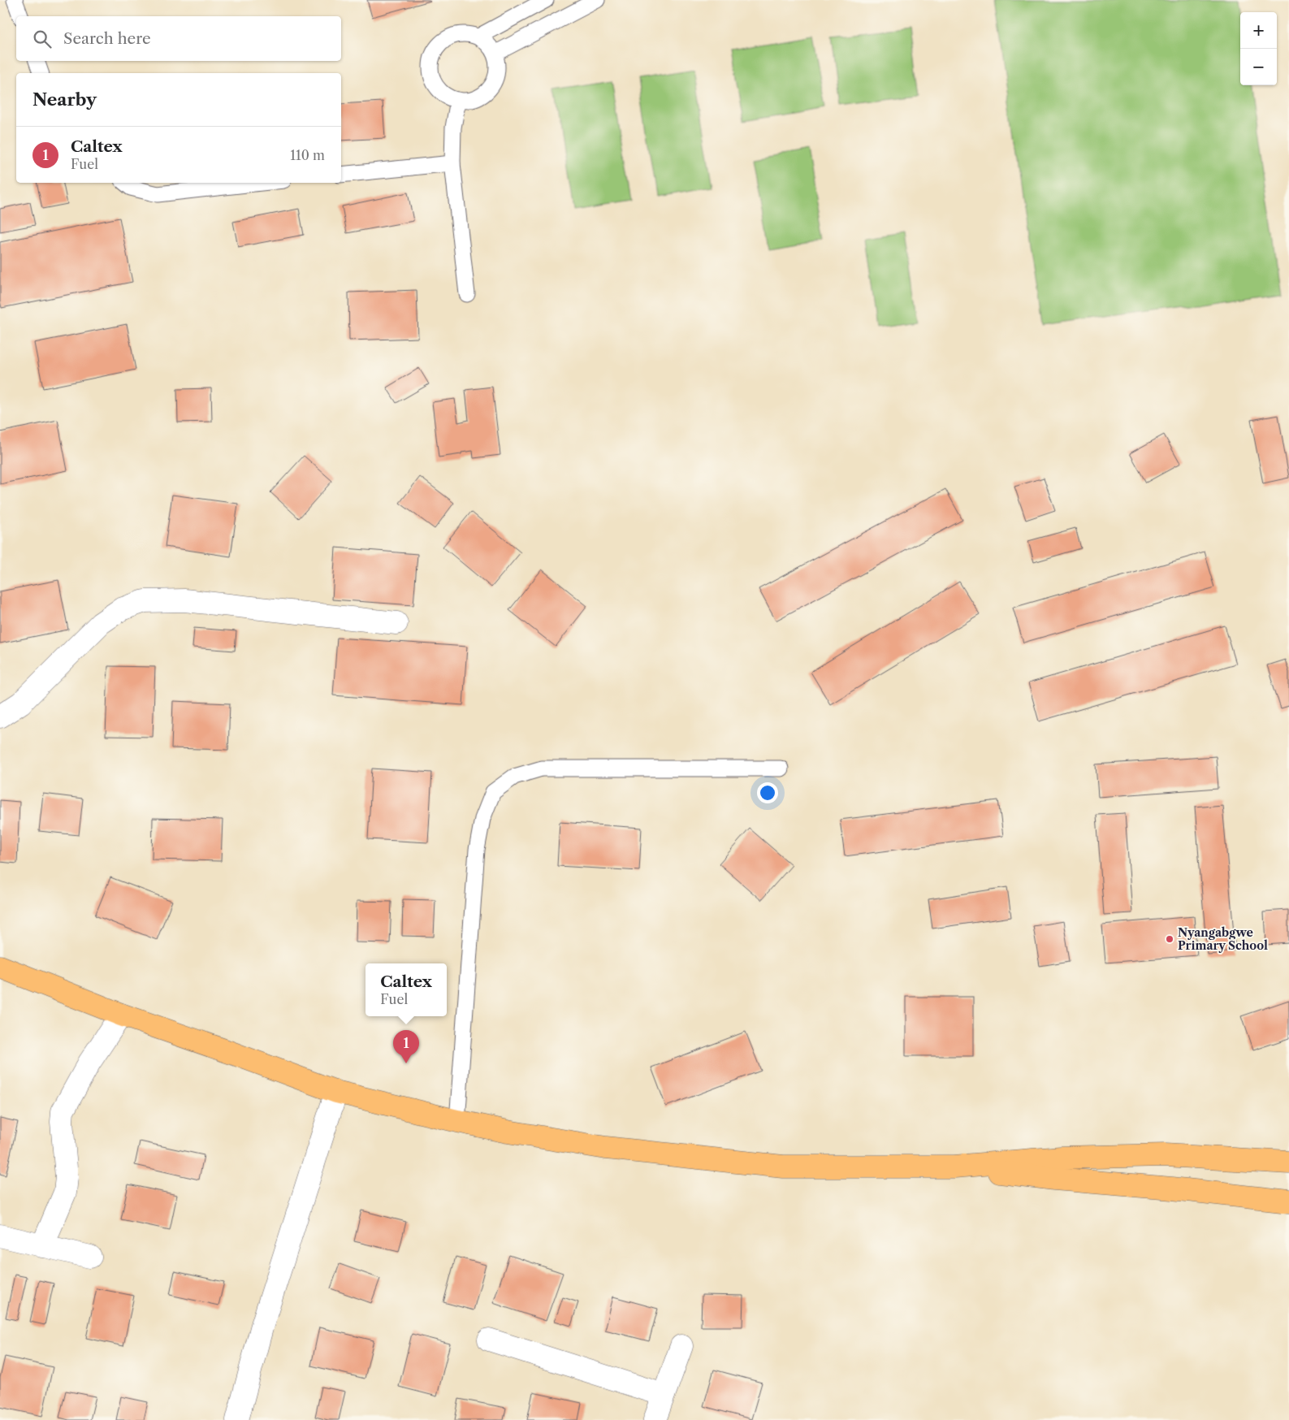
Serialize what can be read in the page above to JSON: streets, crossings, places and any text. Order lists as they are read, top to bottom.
{
  "places": ["Nyangabgwe Primary School"],
  "page": {
    "map_buttons": ["+", "−"],
    "search": "Search here",
    "heading": "Nearby",
    "list": [
      {
        "mark": "1",
        "name": "Caltex",
        "note": "Fuel",
        "value": "110 m"
      }
    ],
    "popup": ["Caltex", "Fuel"],
    "pins": "1"
  }
}
